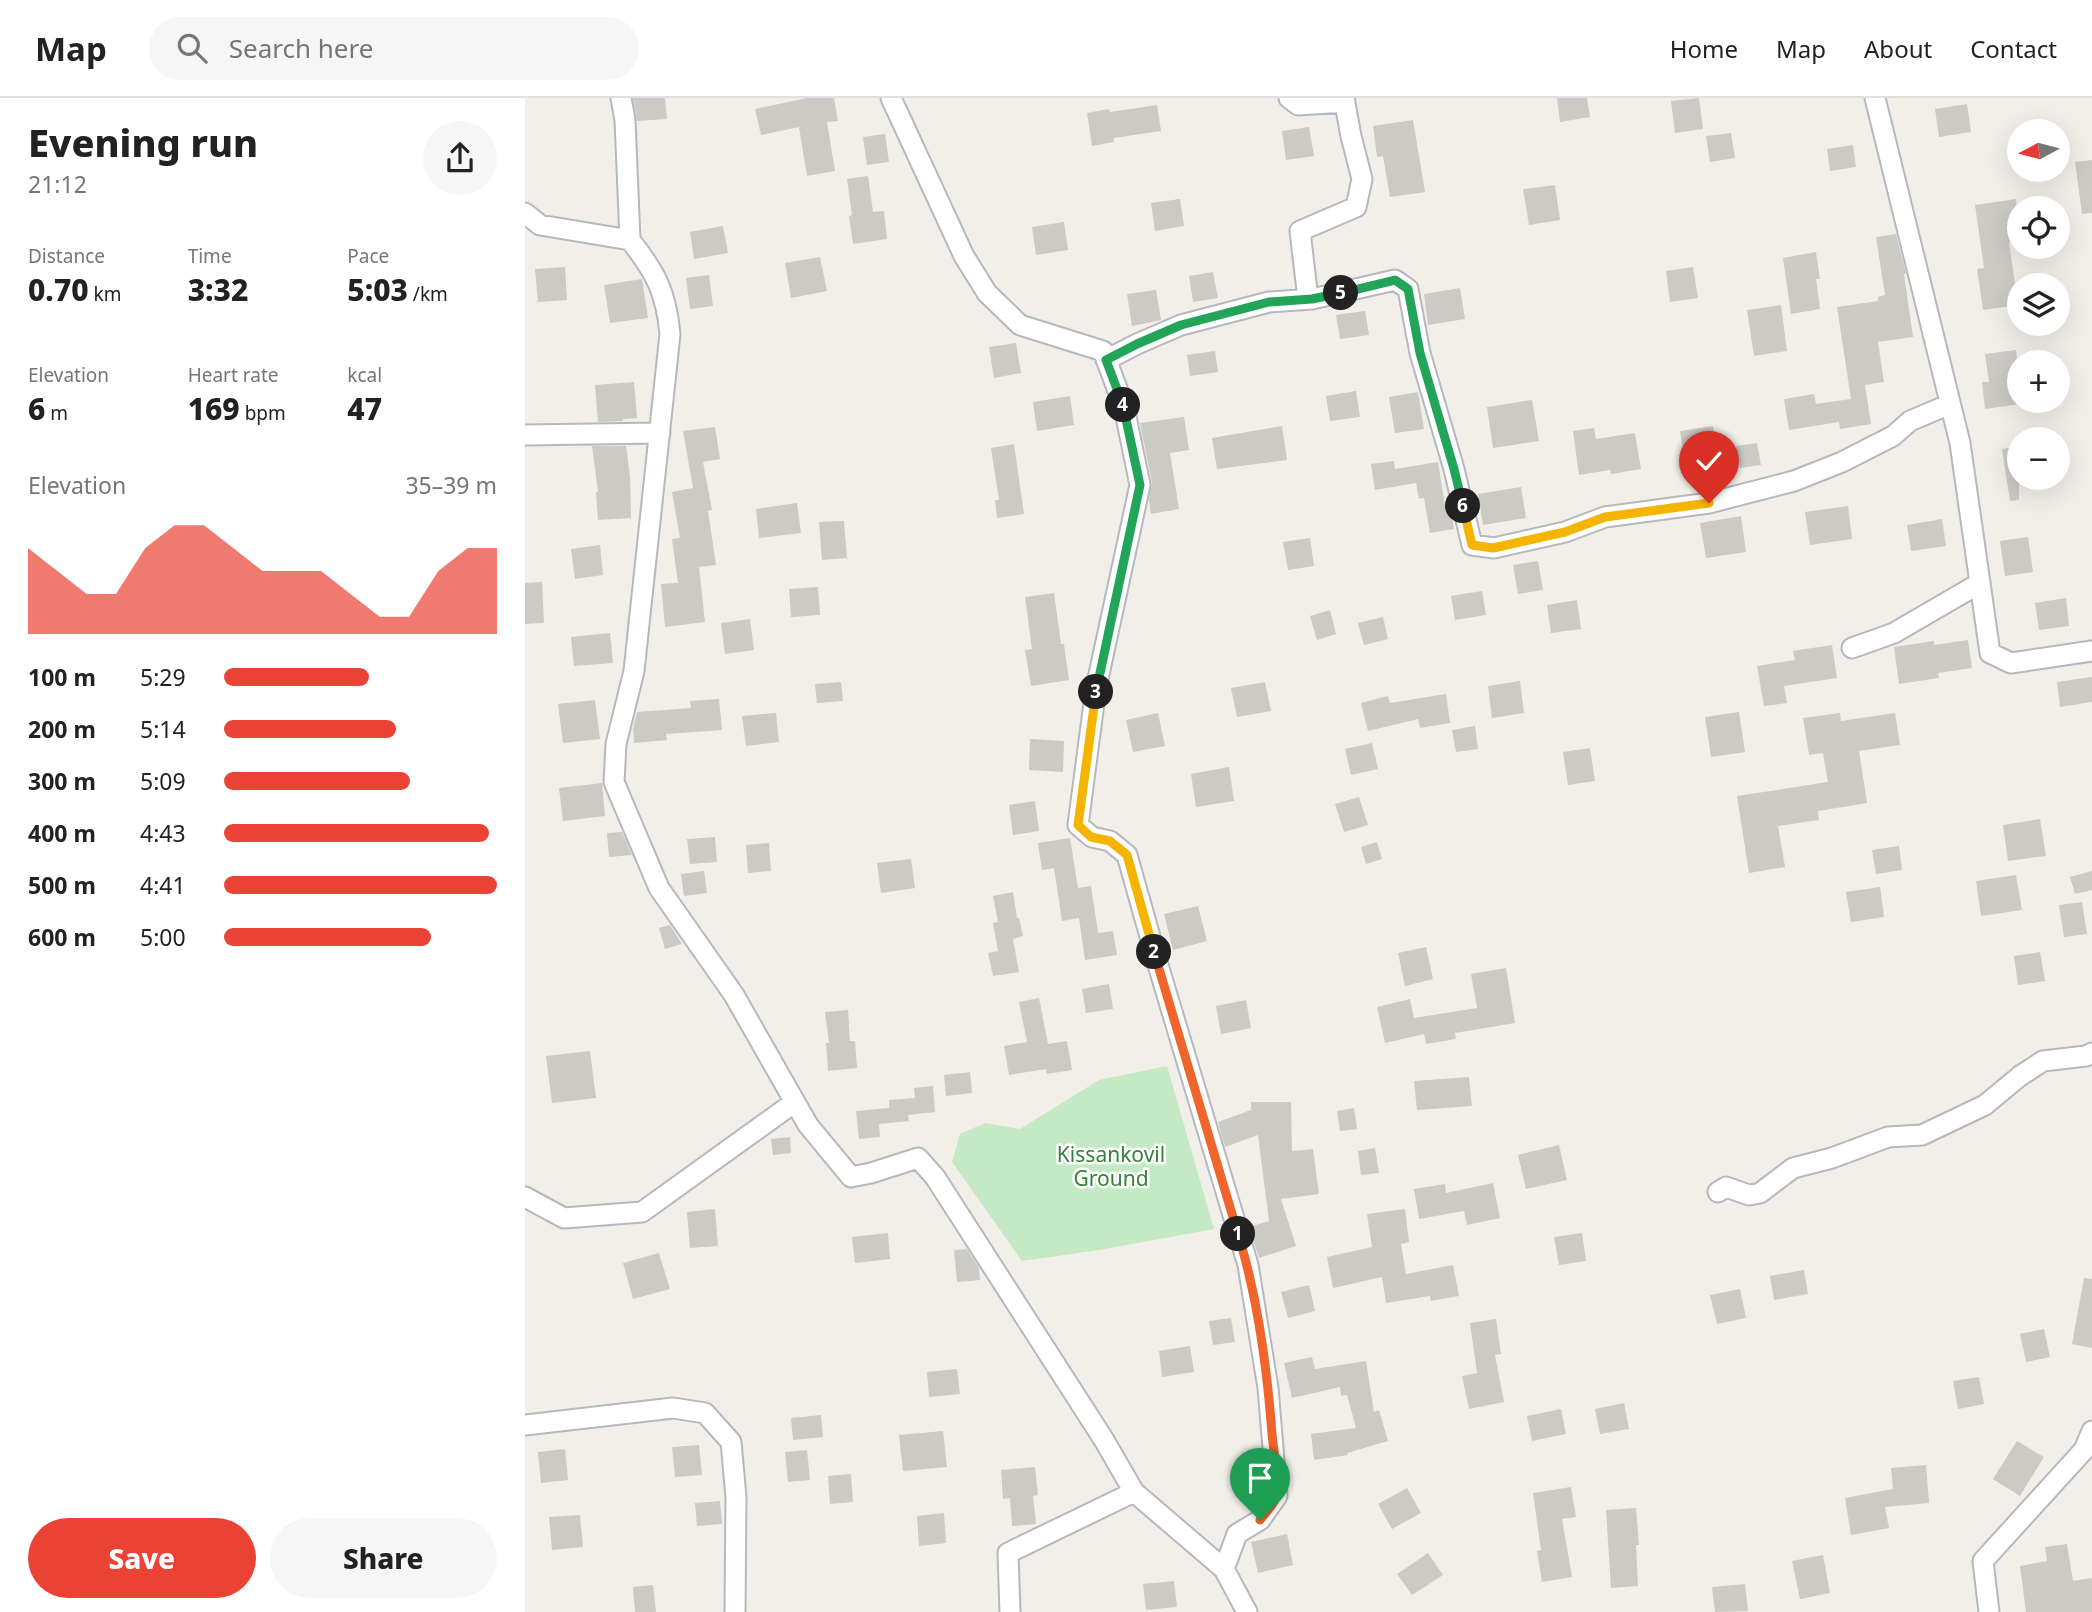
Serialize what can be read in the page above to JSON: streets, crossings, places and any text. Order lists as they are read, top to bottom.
{
  "parks": ["Kissankovil Ground"],
  "north": "left",
  "page": {
    "header": "Map",
    "search": "Search here",
    "nav": [
      "Home",
      "Map",
      "About",
      "Contact"
    ],
    "heading": ["Evening run", "21:12"],
    "map_buttons": ["+", "−"],
    "stats": [
      ["Distance", "0.70 km"],
      ["Time", "3:32"],
      ["Pace", "5:03 /km"],
      ["Elevation", "6 m"],
      ["Heart rate", "169 bpm"],
      ["kcal", "47"]
    ],
    "pins": [
      "5",
      "4",
      "6",
      "3",
      "2",
      "1"
    ],
    "chart": ["Elevation", "35–39 m"],
    "list": [
      {
        "name": "100 m",
        "note": "5:29"
      },
      {
        "name": "200 m",
        "note": "5:14"
      },
      {
        "name": "300 m",
        "note": "5:09"
      },
      {
        "name": "400 m",
        "note": "4:43"
      },
      {
        "name": "500 m",
        "note": "4:41"
      },
      {
        "name": "600 m",
        "note": "5:00"
      }
    ],
    "buttons": ["Save", "Share"]
  }
}
